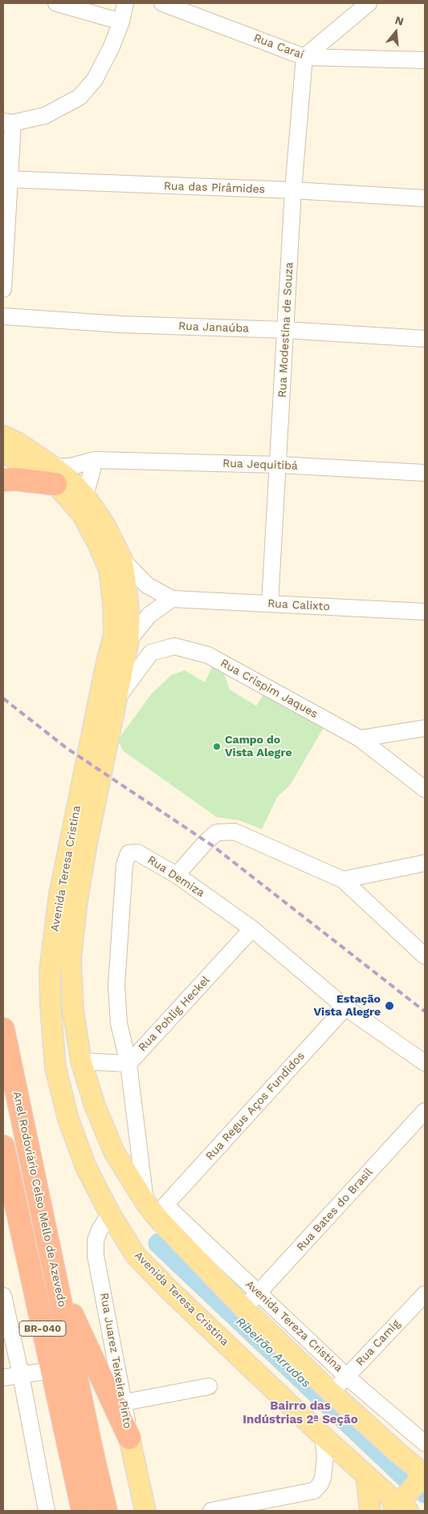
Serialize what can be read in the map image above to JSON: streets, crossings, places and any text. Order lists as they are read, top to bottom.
{
  "streets": {
    "highway": ["Anel Rodoviário Celso Mello de Azevedo", "BR-040"],
    "main road": ["Avenida Teresa Cristina", "Rua Juarez Teixeira Pinto"],
    "street": [
      "Rua Caraí",
      "Rua das Pirâmides",
      "Rua Janaúba",
      "Rua Modestina de Souza",
      "Rua Jequitibá",
      "Rua Calixto",
      "Rua Crispim Jaques",
      "Rua Demiza",
      "Rua Pohlig Heckel",
      "Rua Regus Aços Fundidos",
      "Rua Bates do Brasil",
      "Avenida Tereza Cristina",
      "Rua Camig"
    ]
  },
  "crossings": [
    ["Rua Caraí", "Rua Modestina de Souza"],
    ["Rua das Pirâmides", "Rua Modestina de Souza"],
    ["Rua Janaúba", "Rua Modestina de Souza"],
    ["Rua Modestina de Souza", "Rua Jequitibá"],
    ["Rua Modestina de Souza", "Rua Calixto"],
    ["Rua Jequitibá", "Avenida Teresa Cristina"],
    ["Rua Calixto", "Avenida Teresa Cristina"],
    ["Rua Crispim Jaques", "Avenida Teresa Cristina"],
    ["Avenida Teresa Cristina", "Rua Demiza"],
    ["Avenida Teresa Cristina", "Rua Bates do Brasil"],
    ["Avenida Teresa Cristina", "Rua Camig"],
    ["Avenida Teresa Cristina", "Rua Juarez Teixeira Pinto"],
    ["Rua Demiza", "Rua Pohlig Heckel"],
    ["Rua Demiza", "Rua Regus Aços Fundidos"],
    ["Rua Regus Aços Fundidos", "Avenida Tereza Cristina"],
    ["Rua Bates do Brasil", "Avenida Tereza Cristina"],
    ["Avenida Tereza Cristina", "Rua Camig"]
  ],
  "districts": ["Bairro das Indústrias 2ª Seção"],
  "water": ["Ribeirão Arrudas"],
  "places": ["Campo do Vista Alegre", "Estação Vista Alegre"],
  "north": "top"
}
